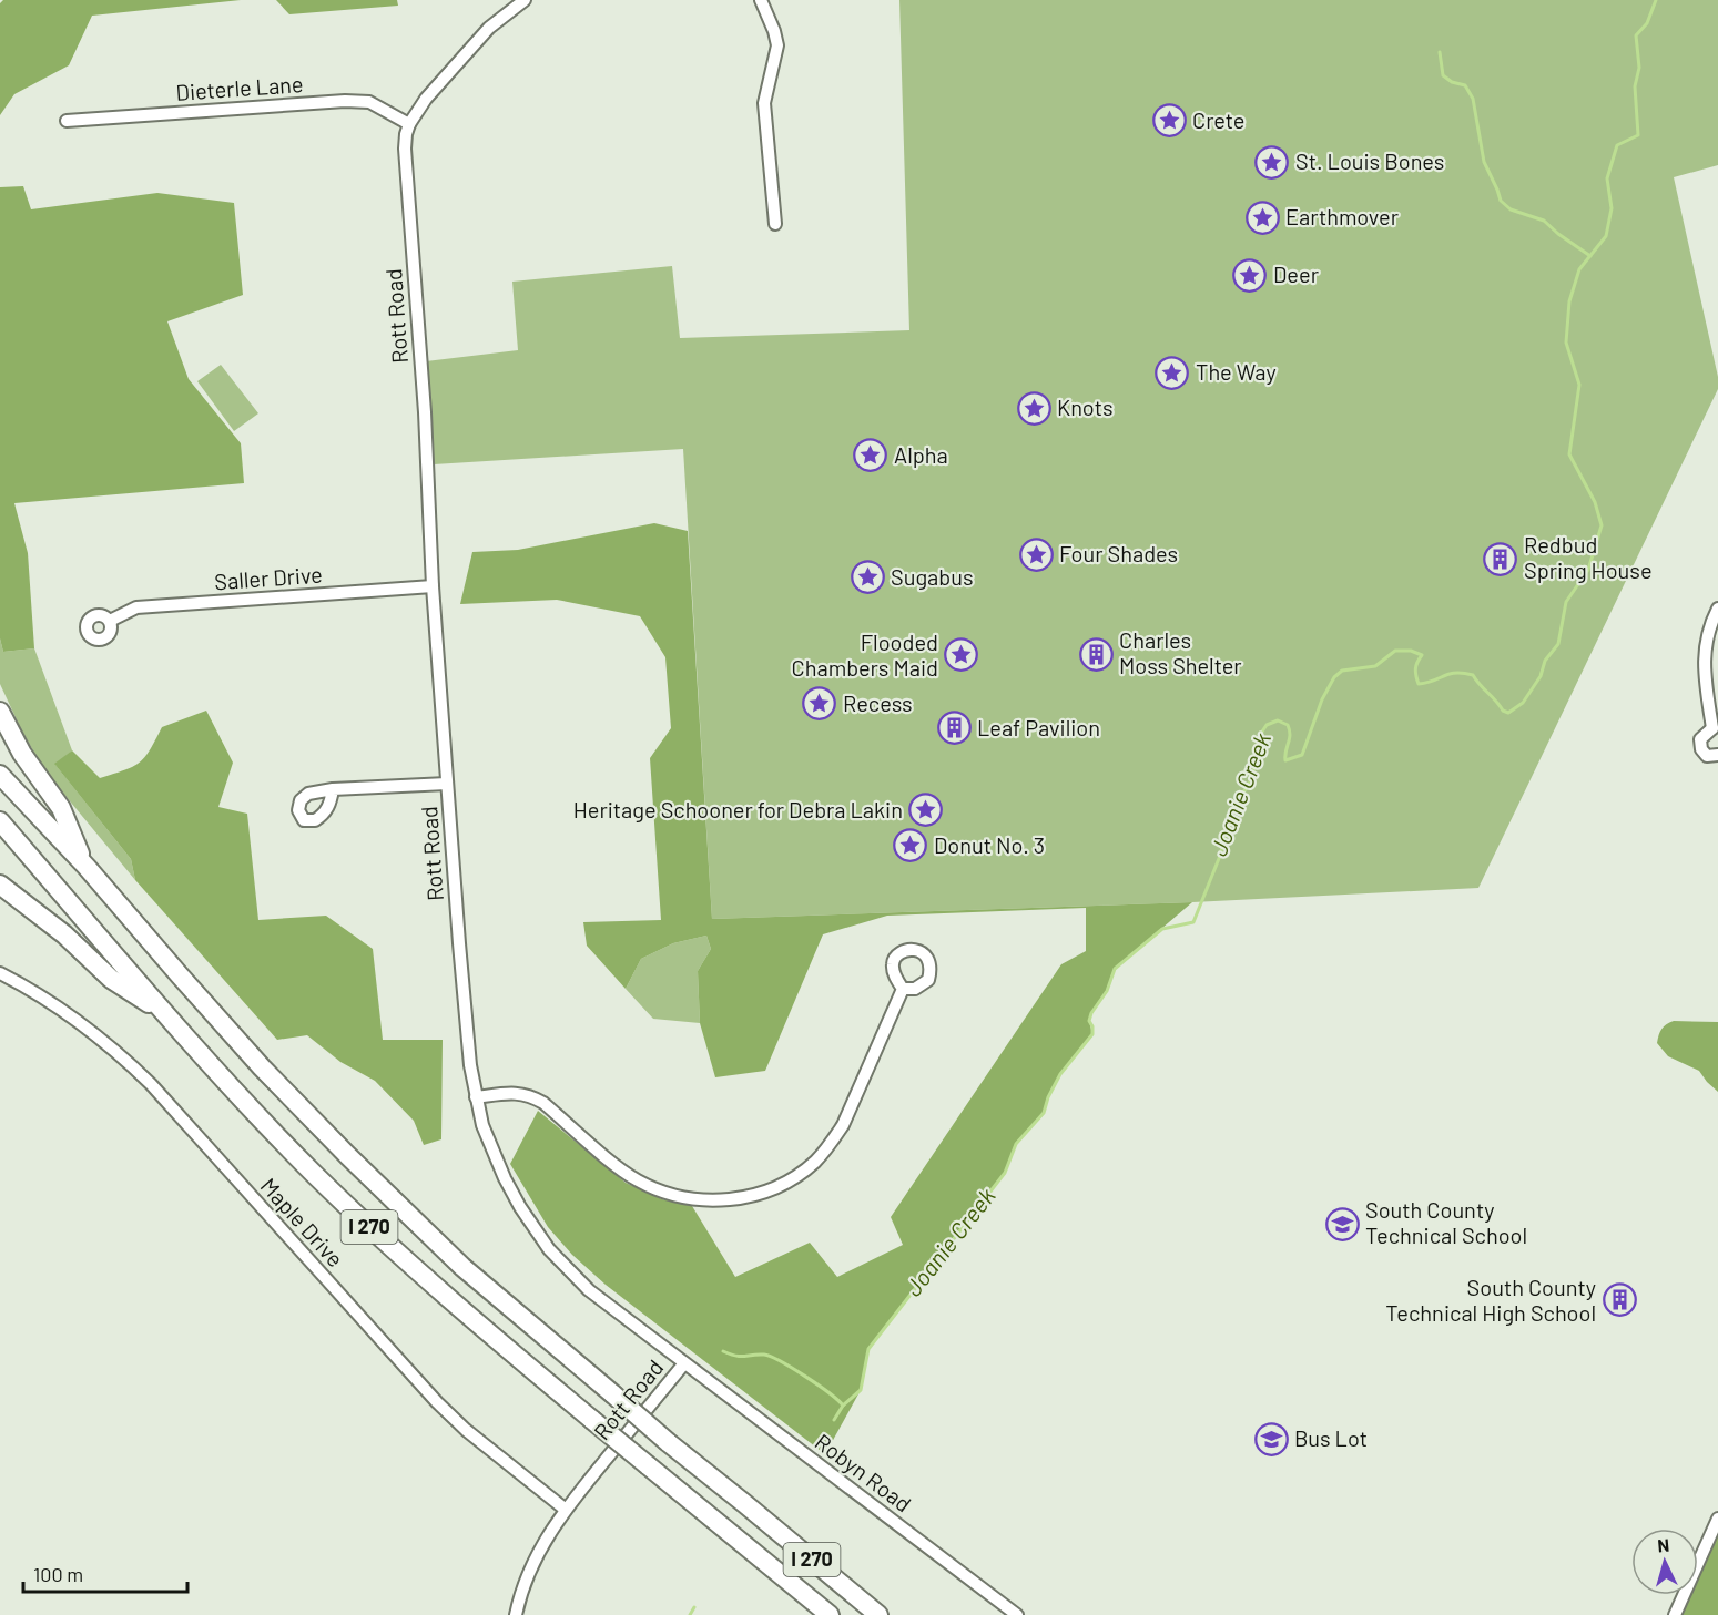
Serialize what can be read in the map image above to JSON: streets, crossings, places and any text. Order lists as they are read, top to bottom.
{
  "streets": {
    "highway": ["I 270"],
    "street": [
      "Dieterle Lane",
      "Rott Road",
      "Saller Drive",
      "Maple Drive",
      "Robyn Road"
    ]
  },
  "crossings": [
    ["Dieterle Lane", "Rott Road"],
    ["Rott Road", "Saller Drive"],
    ["Rott Road", "Maple Drive"],
    ["Rott Road", "Robyn Road"]
  ],
  "water": ["Joanie Creek"],
  "places": {
    "place": [
      "Crete",
      "St. Louis Bones",
      "Earthmover",
      "Deer",
      "The Way",
      "Knots",
      "Alpha",
      "Four Shades",
      "Sugabus",
      "Flooded Chambers Maid",
      "Recess",
      "Heritage Schooner for Debra Lakin",
      "Donut No. 3"
    ],
    "building": [
      "Redbud Spring House",
      "Charles Moss Shelter",
      "Leaf Pavilion",
      "South County Technical High School"
    ],
    "school or university": ["South County Technical School", "Bus Lot"]
  },
  "scale_bar": "100 m",
  "north": "top"
}
